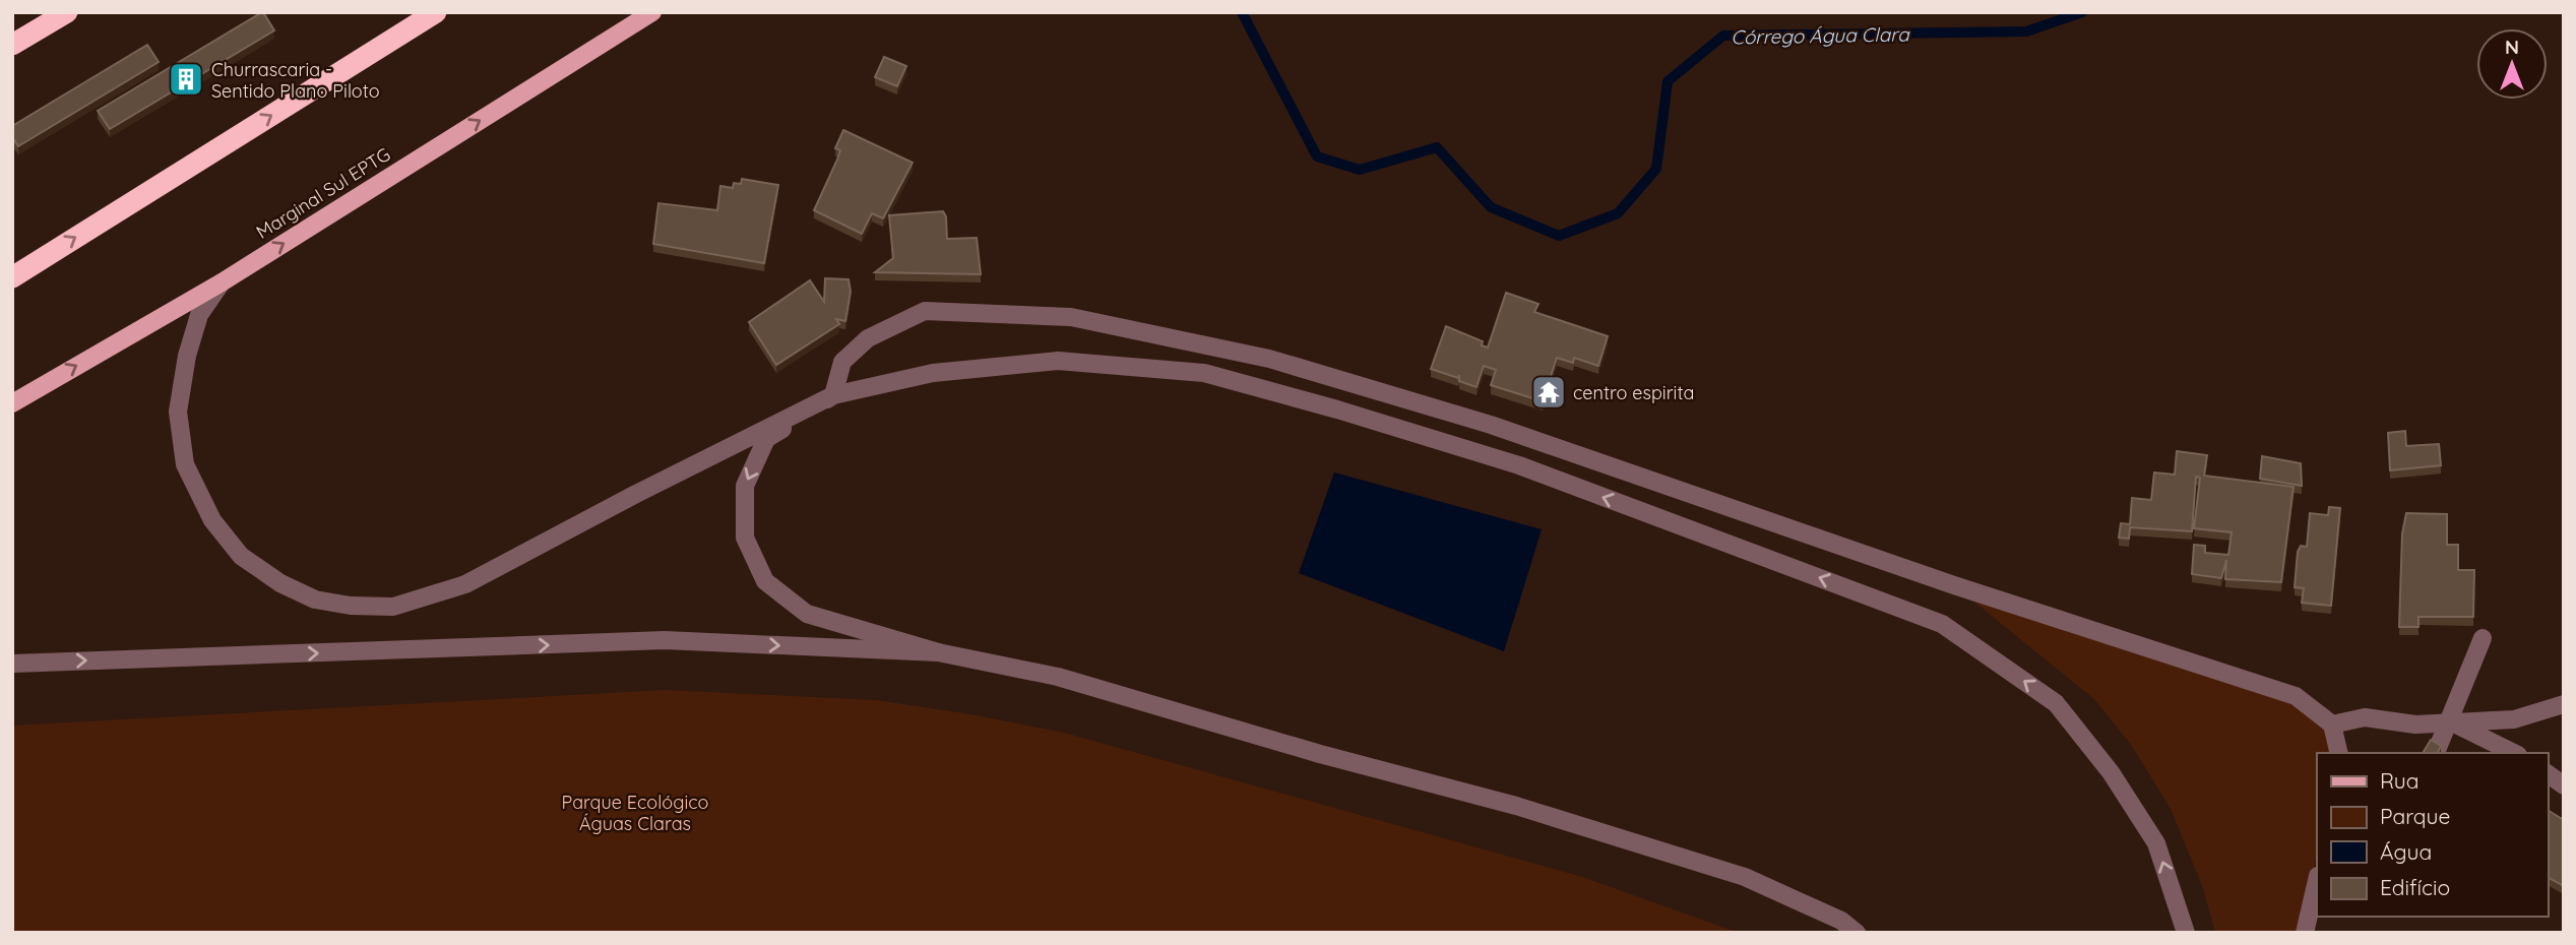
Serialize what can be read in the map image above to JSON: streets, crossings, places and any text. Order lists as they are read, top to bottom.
{
  "streets": {
    "main road": ["Marginal Sul EPTG"]
  },
  "one_way": ["Marginal Sul EPTG"],
  "water": ["Córrego Água Clara"],
  "parks": ["Parque Ecológico Águas Claras"],
  "places": {
    "building": ["Churrascaria - Sentido Plano Piloto"],
    "temple": ["centro espirita"]
  },
  "legend": [
    "Rua",
    "Parque",
    "Água",
    "Edifício"
  ],
  "north": "top"
}
